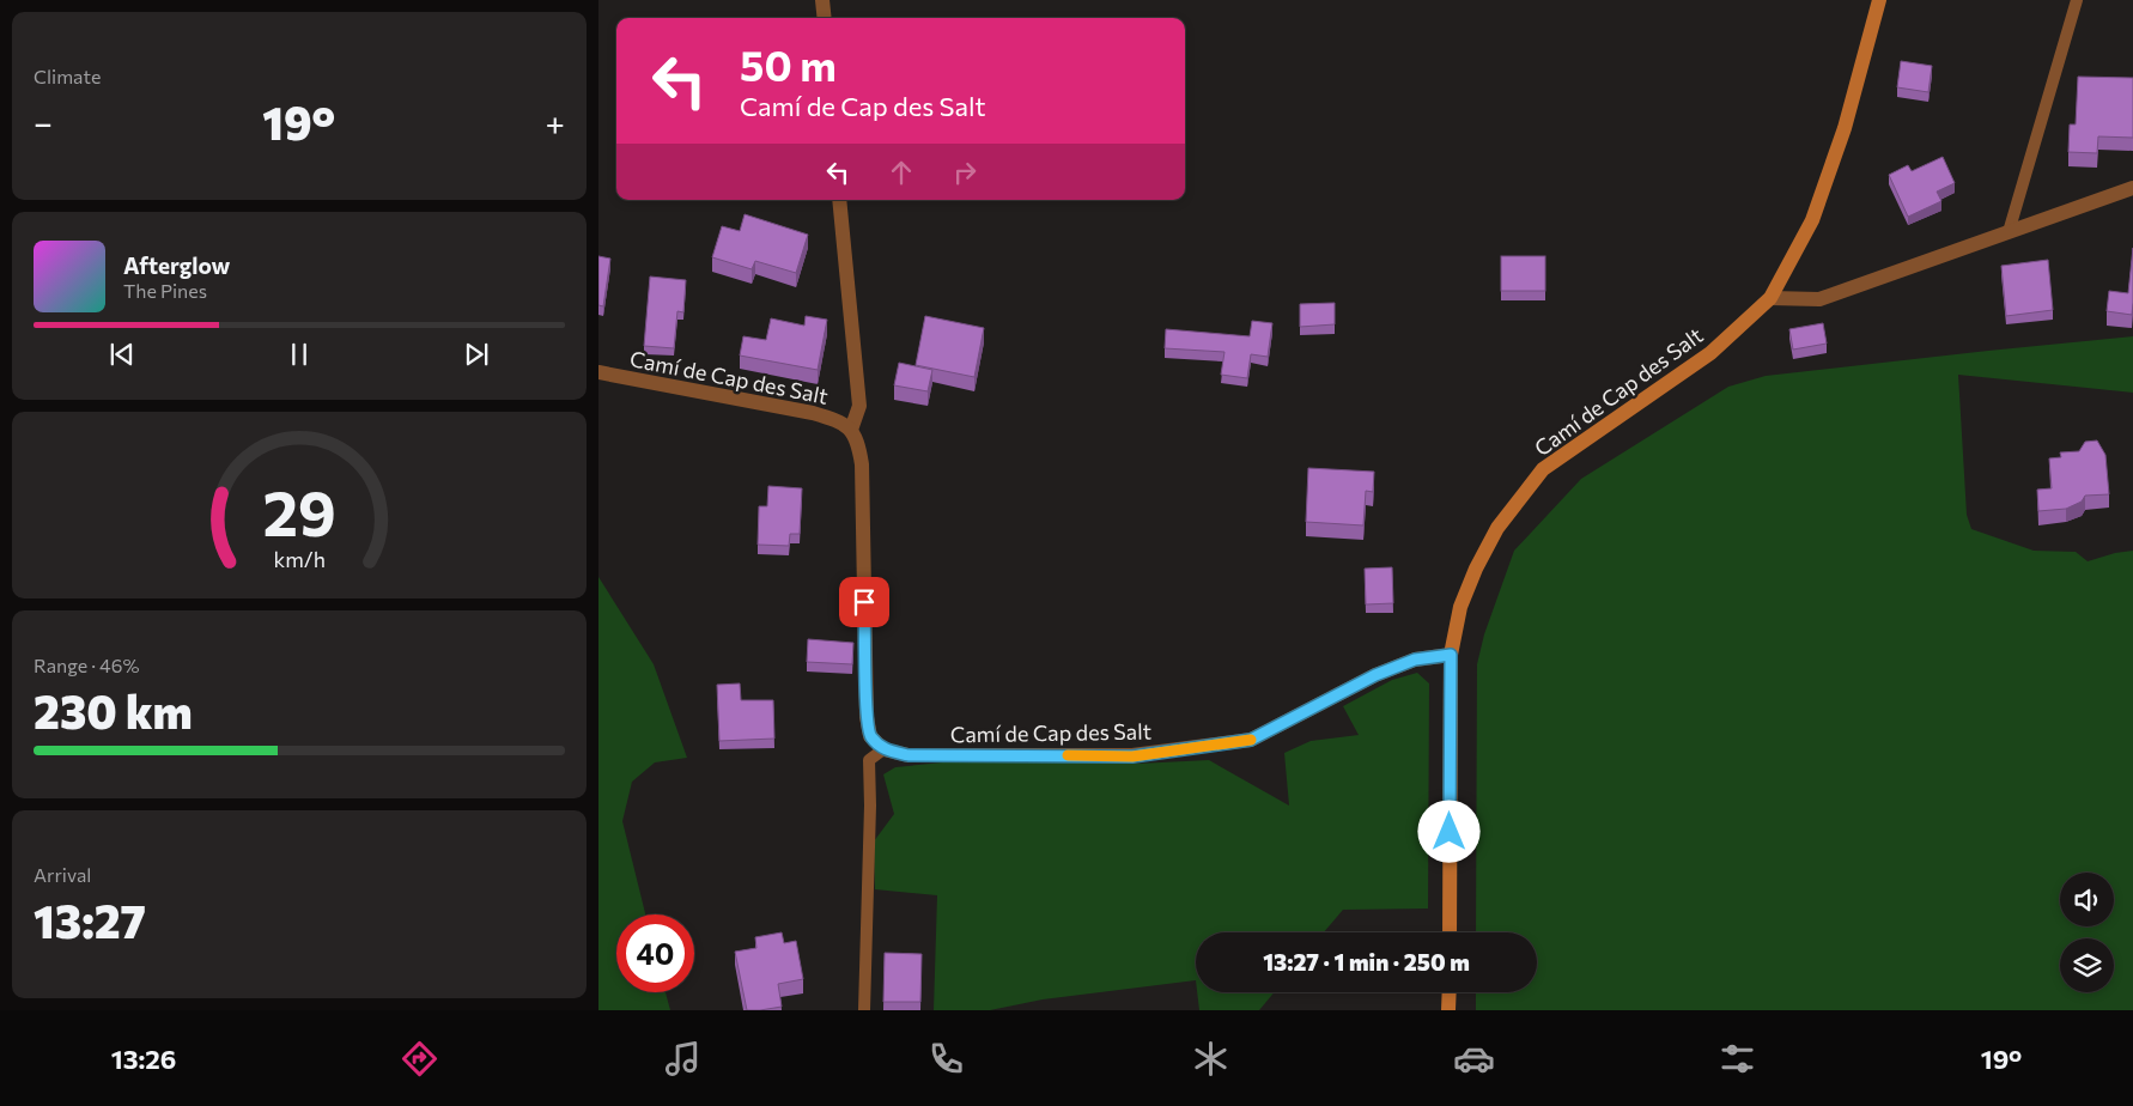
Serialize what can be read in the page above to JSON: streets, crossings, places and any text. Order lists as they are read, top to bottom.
{
  "streets": {
    "street": ["Camí de Cap des Salt"]
  },
  "page": {
    "tile": [
      "Climate",
      ["Range · 46%", "230 km"],
      ["Arrival", "13:27"]
    ],
    "turn": ["50 m", "Camí de Cap des Salt"],
    "heat": ["−", "19°", "+"],
    "song": ["Afterglow", "The Pines"],
    "limit": "40",
    "trip": "13:27 · 1 min · 250 m",
    "tabs": ["13:26", "19°"],
    "gauge": ["29", "km/h"]
  }
}
